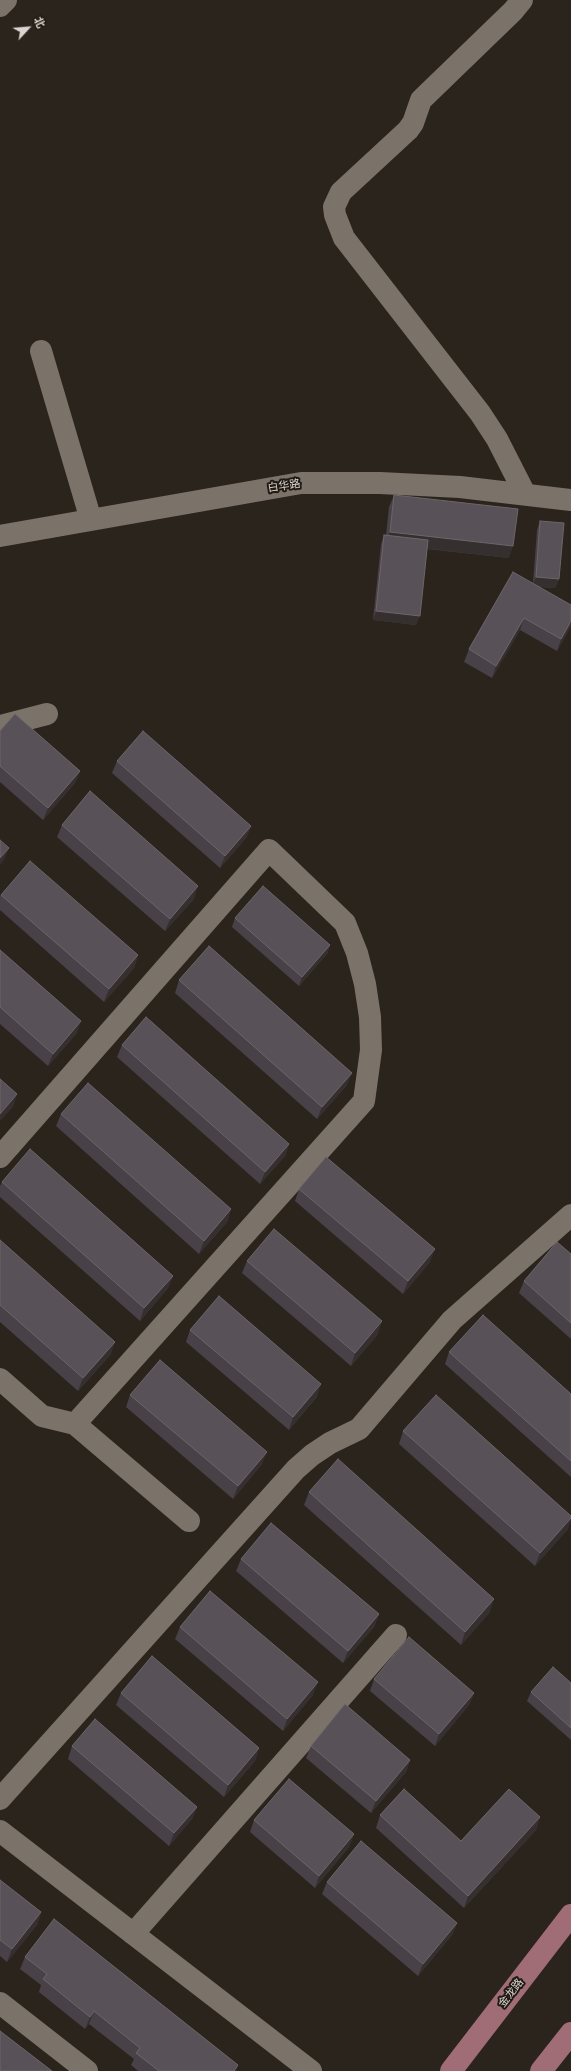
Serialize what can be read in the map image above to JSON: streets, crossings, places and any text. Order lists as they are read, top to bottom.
{
  "streets": {
    "main road": ["金龙路"],
    "street": ["白华路"]
  },
  "north": "top right"
}
